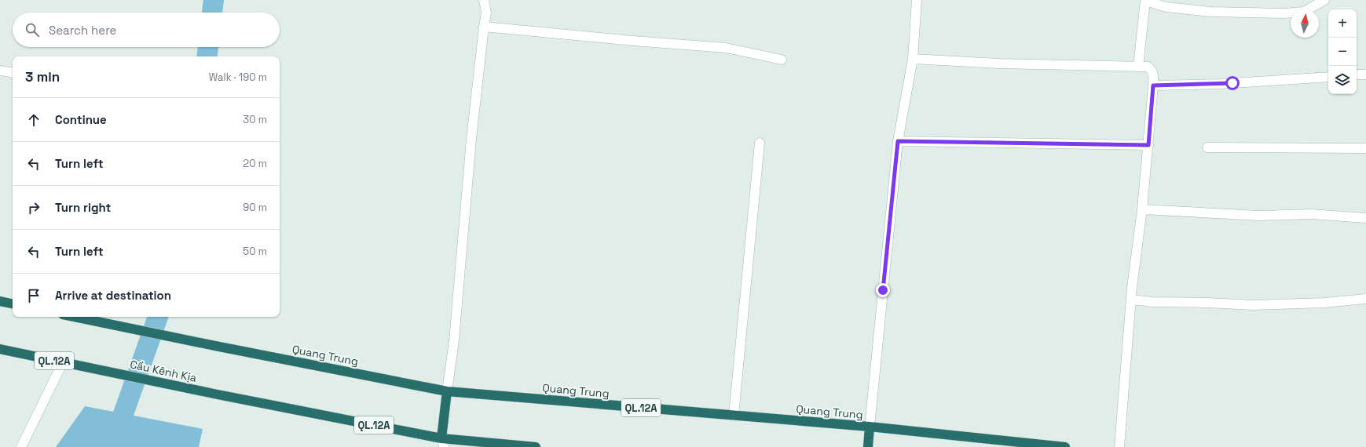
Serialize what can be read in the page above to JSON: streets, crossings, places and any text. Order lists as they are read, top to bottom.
{
  "streets": {
    "highway": ["Quang Trung", "QL.12A", "Cầu Kênh Kịa"]
  },
  "crossings": [
    ["QL.12A", "Cầu Kênh Kịa"]
  ],
  "north": "top",
  "page": {
    "map_buttons": ["+", "−"],
    "search": "Search here",
    "heading": ["3 min", "Walk · 190 m"],
    "list": [
      ["Continue", "30 m"],
      ["Turn left", "20 m"],
      ["Turn right", "90 m"],
      ["Turn left", "50 m"],
      "Arrive at destination"
    ]
  }
}
